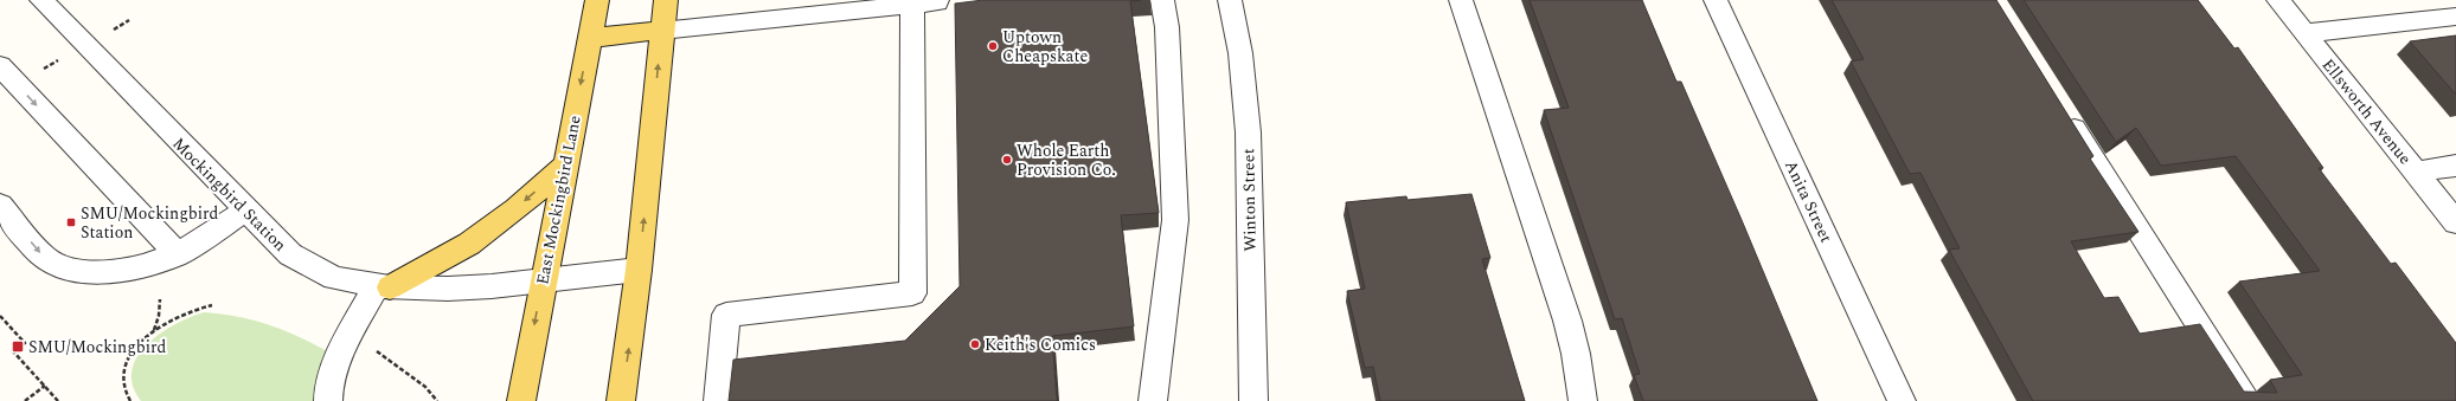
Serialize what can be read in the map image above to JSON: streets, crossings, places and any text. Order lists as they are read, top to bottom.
{
  "streets": {
    "main road": ["East Mockingbird Lane"],
    "street": [
      "Ellsworth Avenue",
      "Mockingbird Station",
      "Winton Street",
      "Anita Street"
    ]
  },
  "crossings": [
    ["Mockingbird Station", "East Mockingbird Lane"]
  ],
  "places": {
    "other": ["Uptown Cheapskate", "Whole Earth Provision Co.", "Keith's Comics"],
    "transit": ["SMU/Mockingbird Station", "SMU/Mockingbird"]
  }
}
